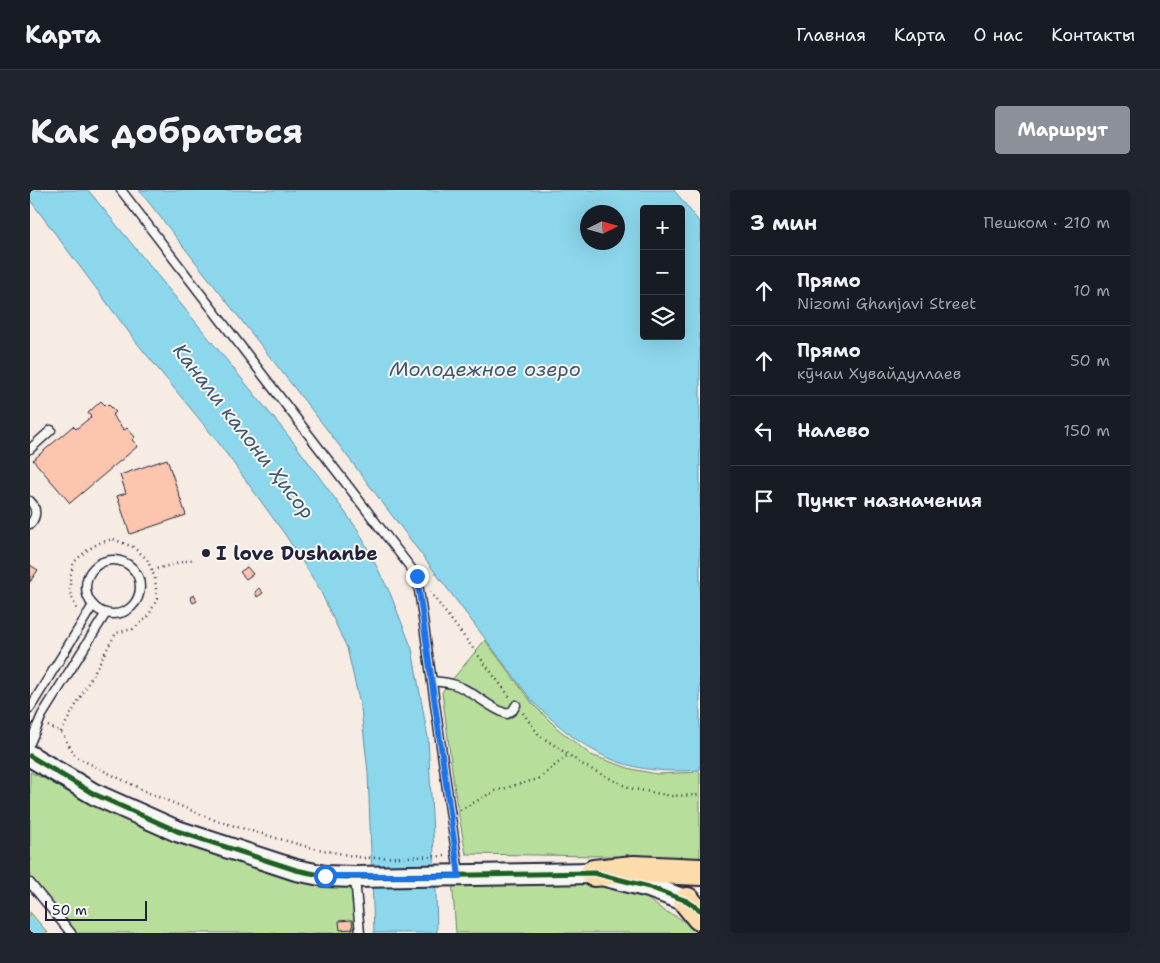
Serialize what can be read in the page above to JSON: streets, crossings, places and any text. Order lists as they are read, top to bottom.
{
  "water": ["Молодежное озеро", "Канали калони Ҳисор"],
  "places": ["I love Dushanbe"],
  "scale_bar": "50 m",
  "north": "right",
  "page": {
    "header": "Карта",
    "nav": [
      "Главная",
      "Карта",
      "О нас",
      "Контакты"
    ],
    "buttons": "Маршрут",
    "title": "Как добраться",
    "heading": ["3 мин", "Пешком · 210 m"],
    "map_buttons": ["+", "−"],
    "list": [
      ["Прямо", "Nizomi Ghanjavi Street", "10 m"],
      ["Прямо", "кӯчаи Хувайдуллаев", "50 m"],
      ["Налево", "150 m"],
      "Пункт назначения"
    ],
    "scale": "50 m"
  }
}
